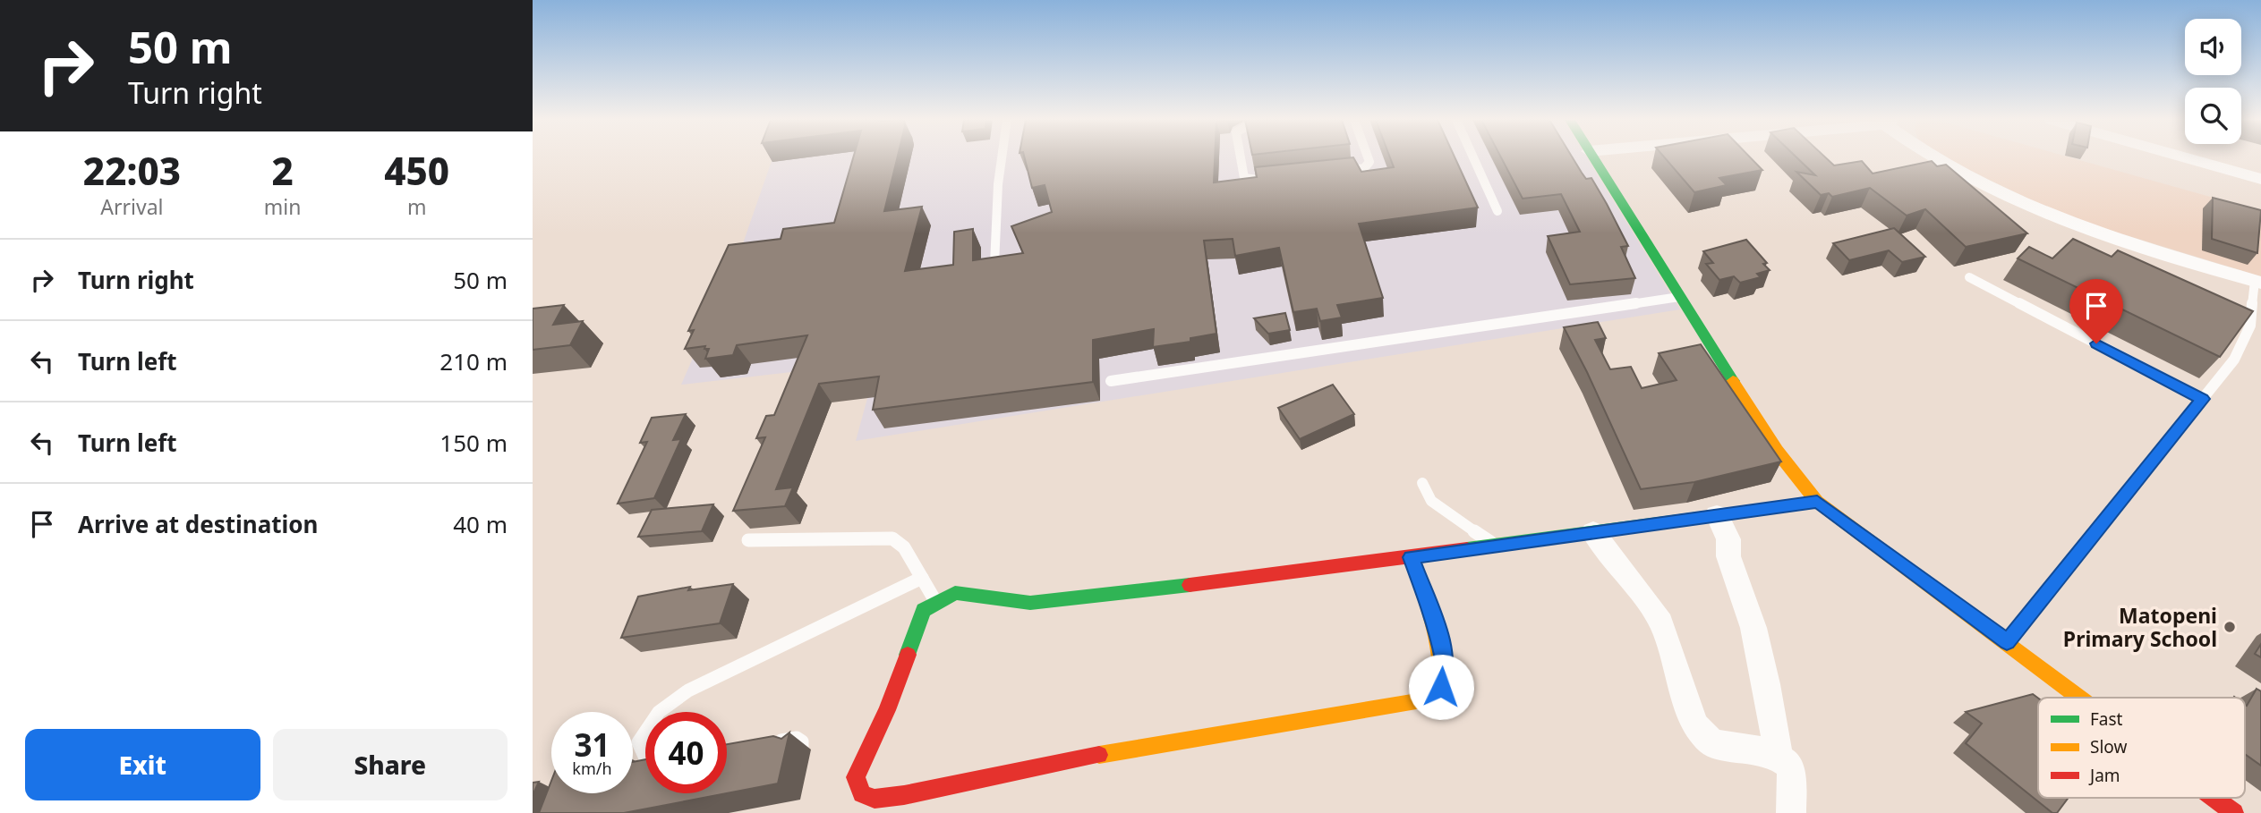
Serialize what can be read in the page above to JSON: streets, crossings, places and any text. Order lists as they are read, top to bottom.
{
  "places": ["Matopeni Primary School"],
  "legend": ["Fast", "Slow", "Jam"],
  "page": {
    "turn": ["50 m", "Turn right"],
    "eta": [
      "22:03",
      "Arrival",
      "2",
      "min",
      "450",
      "m"
    ],
    "list": [
      {
        "name": "Turn right",
        "value": "50 m"
      },
      {
        "name": "Turn left",
        "value": "210 m"
      },
      {
        "name": "Turn left",
        "value": "150 m"
      },
      {
        "name": "Arrive at destination",
        "value": "40 m"
      }
    ],
    "speed": "31 km/h",
    "limit": "40",
    "buttons": ["Exit", "Share"]
  }
}
